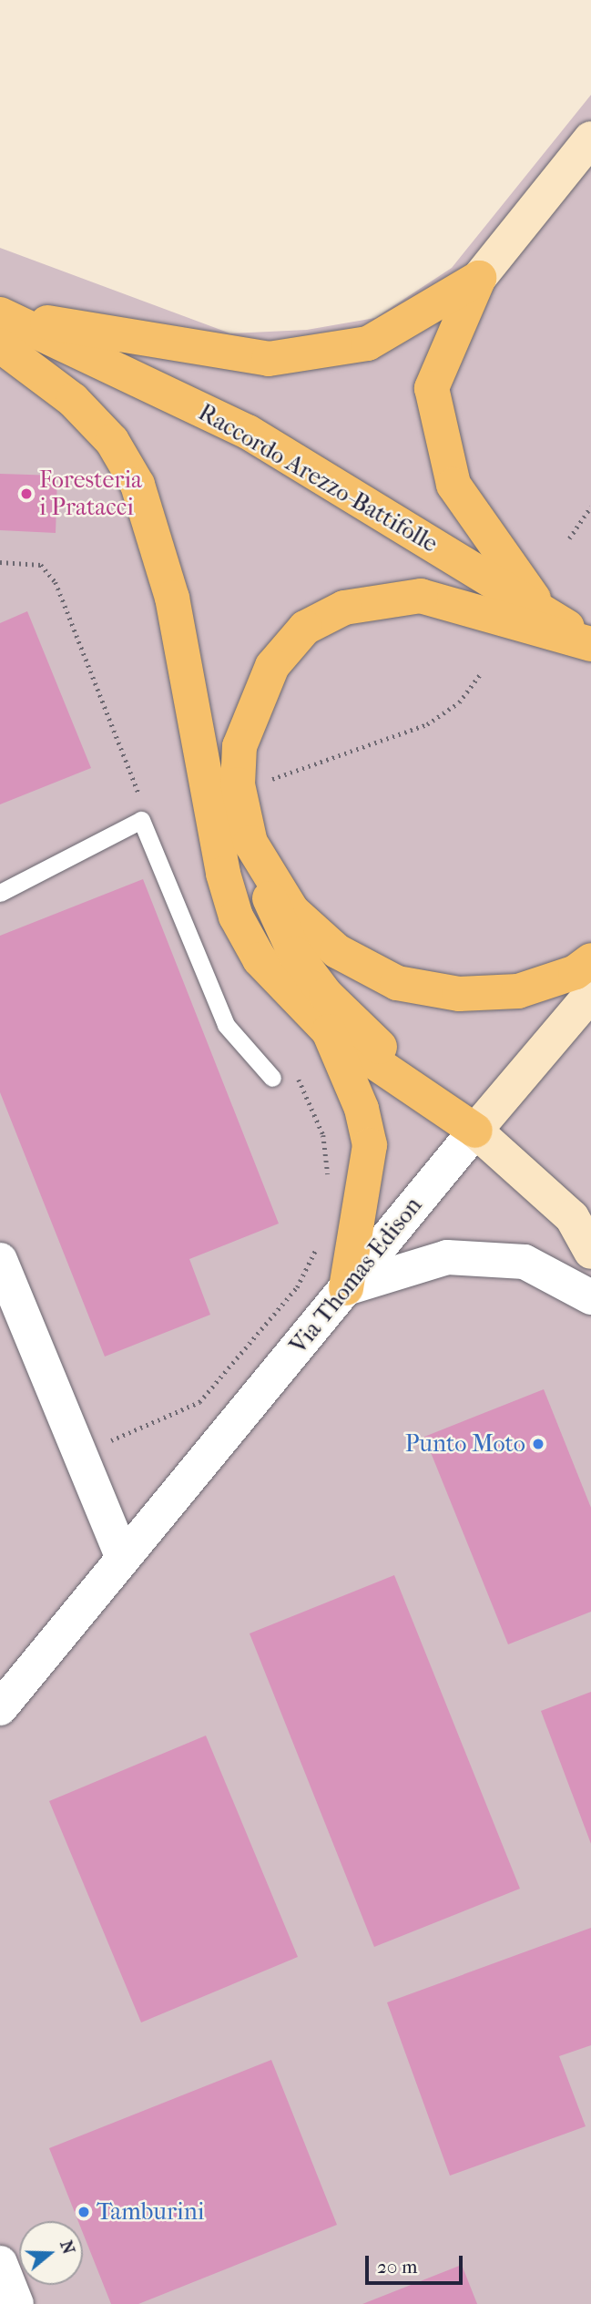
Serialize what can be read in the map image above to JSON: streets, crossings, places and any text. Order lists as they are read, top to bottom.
{
  "streets": {
    "main road": ["Raccordo Arezzo-Battifolle"],
    "street": ["Via Thomas Edison"]
  },
  "places": ["Foresteria i Pratacci", "Punto Moto", "Tamburini"],
  "scale_bar": "20 m",
  "north": "right"
}
